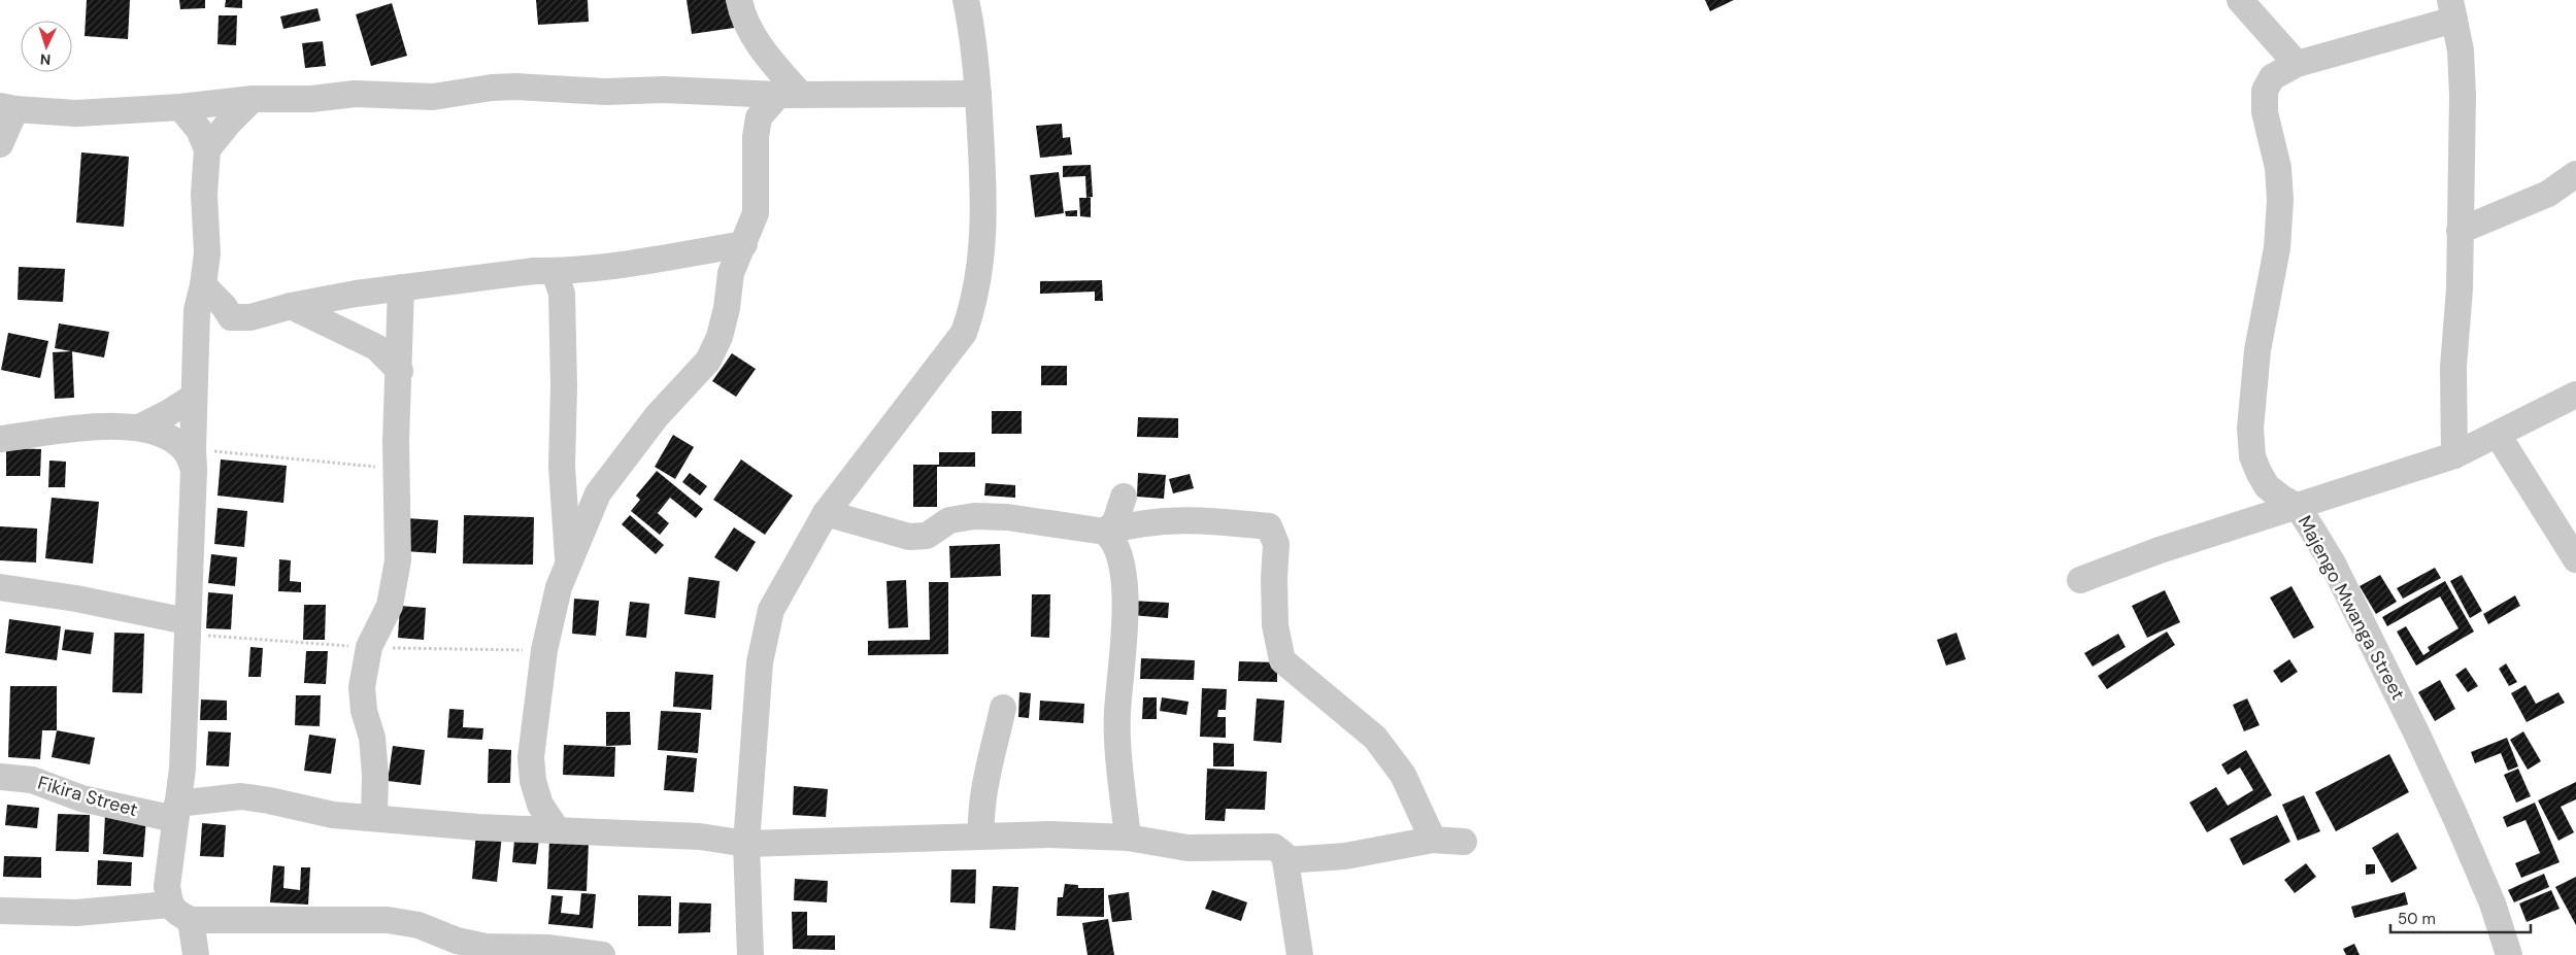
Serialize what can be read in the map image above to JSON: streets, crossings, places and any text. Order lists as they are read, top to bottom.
{
  "streets": {
    "street": ["Majengo Mwanga Street", "Fikira Street"]
  },
  "scale_bar": "50 m",
  "north": "bottom"
}
